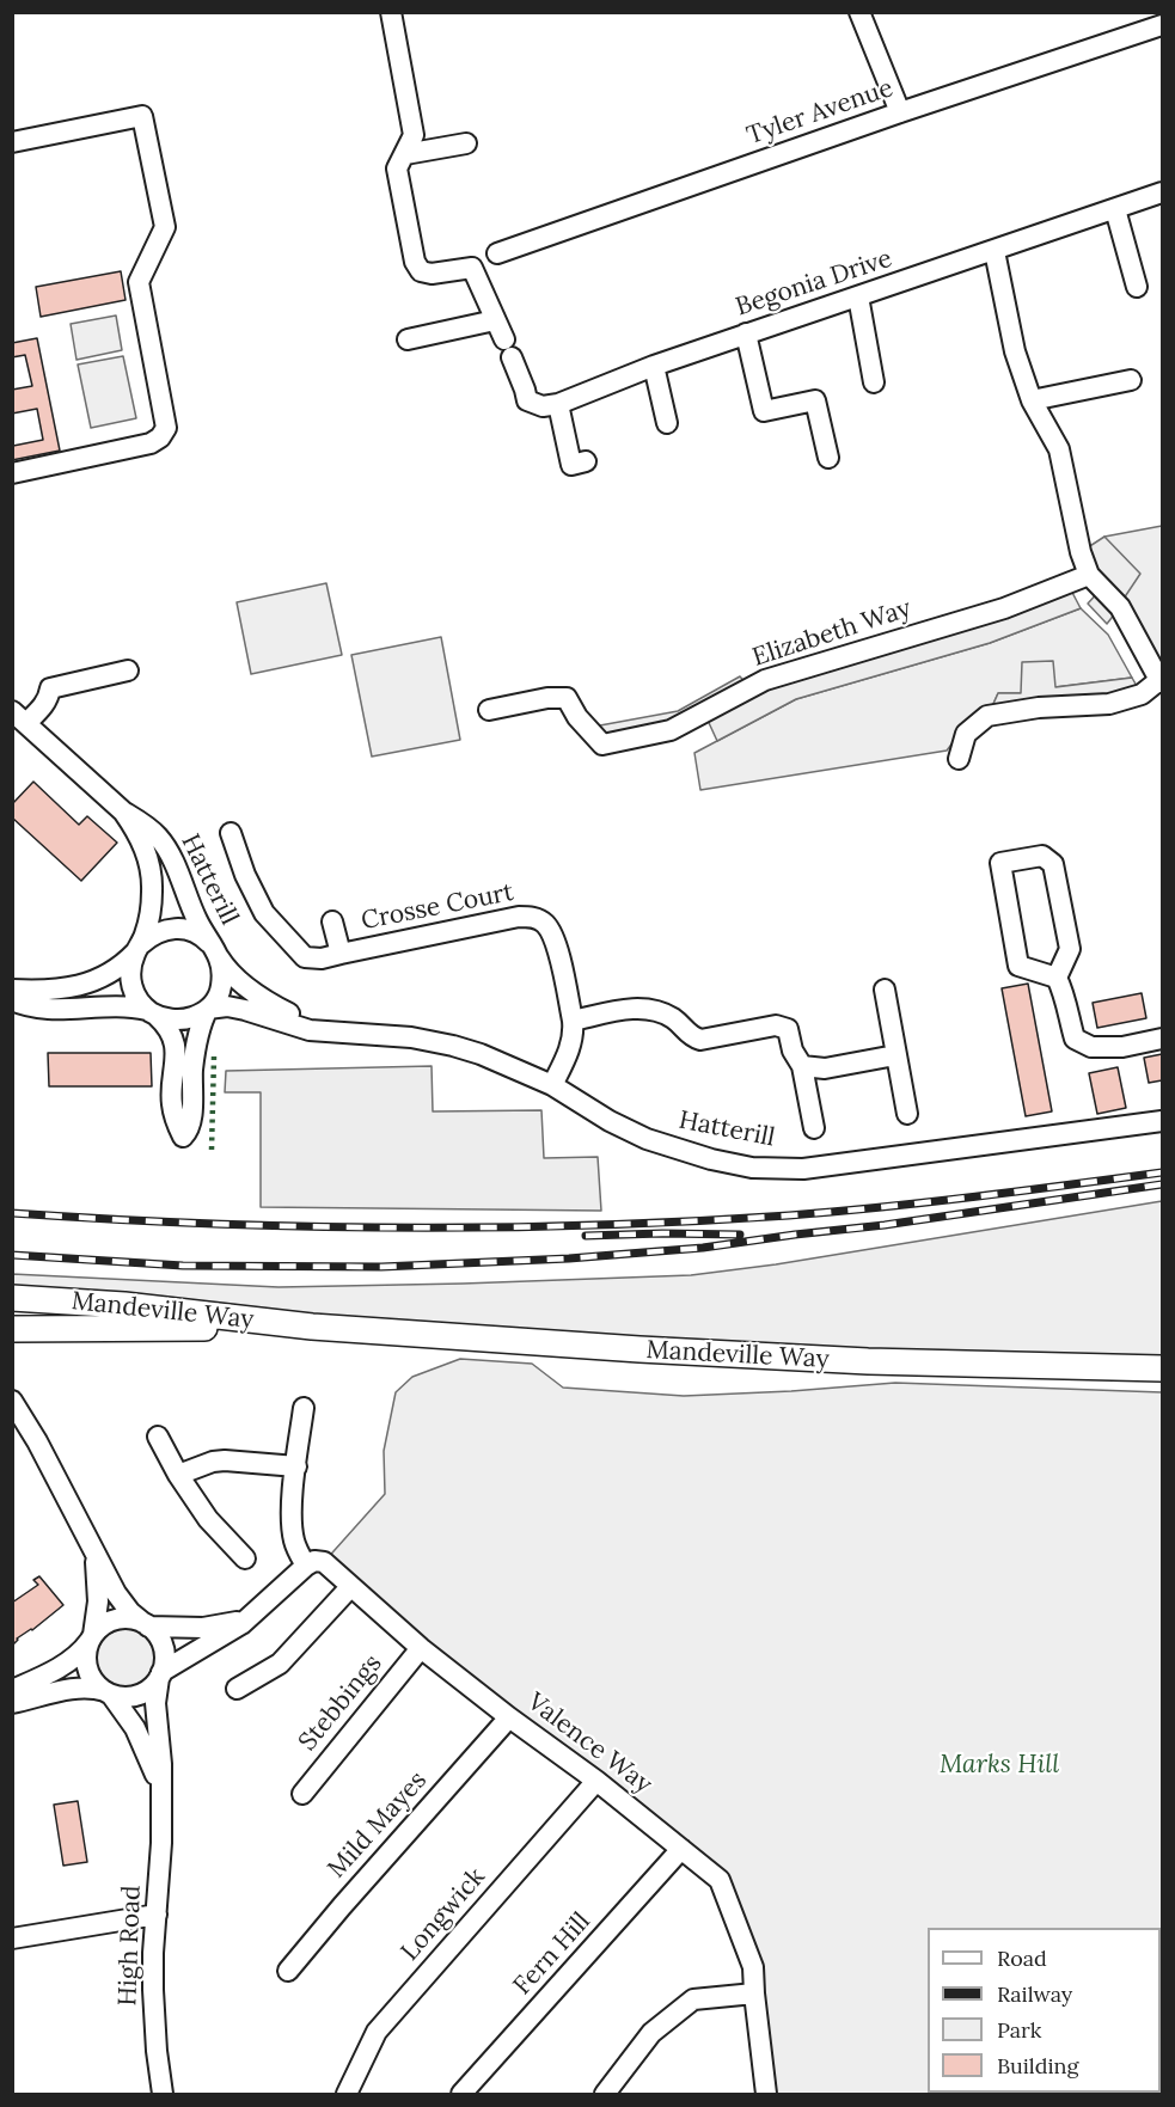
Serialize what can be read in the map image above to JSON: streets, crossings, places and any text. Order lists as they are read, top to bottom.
{
  "streets": {
    "main road": ["Mandeville Way"],
    "street": [
      "Tyler Avenue",
      "Begonia Drive",
      "Elizabeth Way",
      "Hatterill",
      "Crosse Court",
      "Stebbings",
      "Valence Way",
      "Mild Mayes",
      "Longwick",
      "High Road",
      "Fern Hill"
    ]
  },
  "crossings": [
    ["Hatterill", "Crosse Court"],
    ["Stebbings", "Valence Way"],
    ["Valence Way", "Mild Mayes"],
    ["Valence Way", "Longwick"],
    ["Valence Way", "Fern Hill"]
  ],
  "parks": ["Marks Hill"],
  "legend": [
    "Road",
    "Railway",
    "Park",
    "Building"
  ]
}
